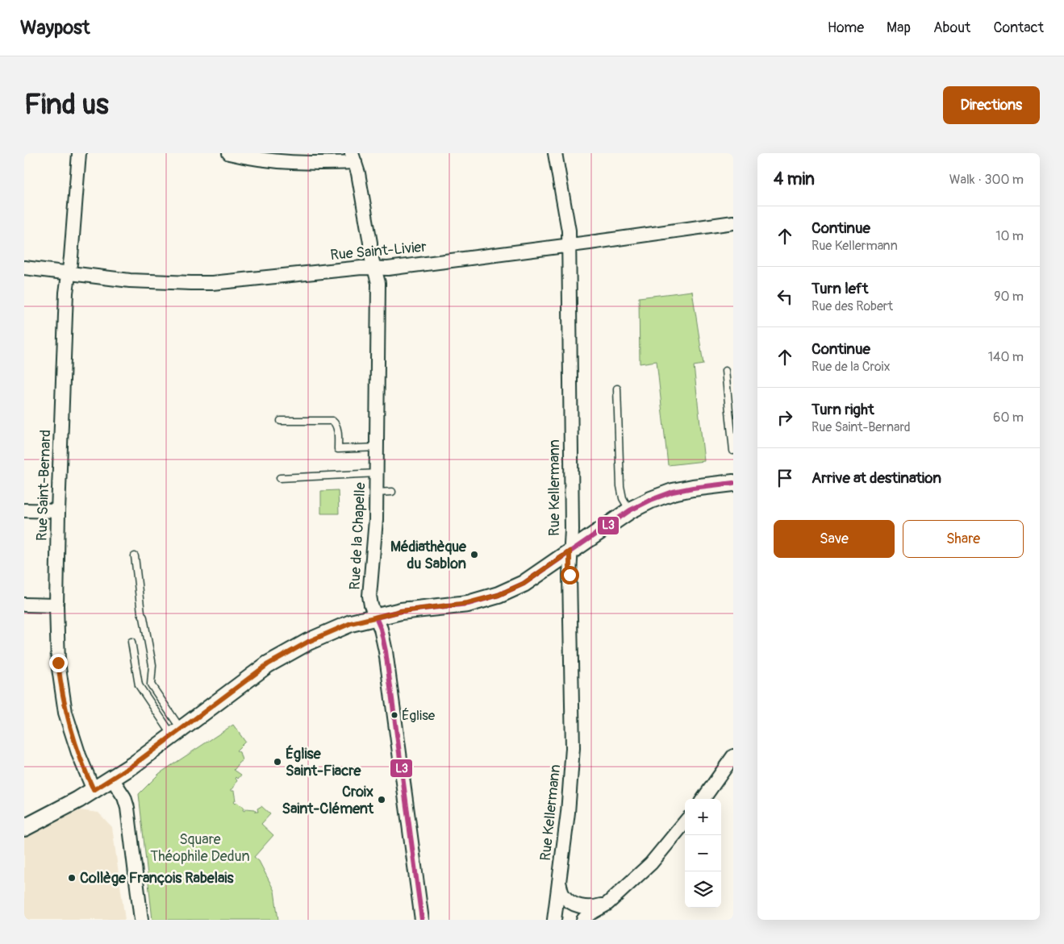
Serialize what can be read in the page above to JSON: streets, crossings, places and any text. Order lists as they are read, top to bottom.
{
  "streets": {
    "street": [
      "Rue Saint-Livier",
      "Rue Saint-Bernard",
      "Rue Kellermann",
      "Rue de la Chapelle"
    ]
  },
  "crossings": [
    ["Rue Saint-Livier", "Rue Saint-Bernard"],
    ["Rue Saint-Livier", "Rue Kellermann"],
    ["Rue Saint-Livier", "Rue de la Chapelle"]
  ],
  "parks": ["Square Théophile Dedun"],
  "places": [
    "Médiathèque du Sablon",
    "Église",
    "Église Saint-Fiacre",
    "Croix Saint-Clément",
    "Collège François Rabelais"
  ],
  "lines": ["transit line L3"],
  "page": {
    "header": "Waypost",
    "nav": [
      "Home",
      "Map",
      "About",
      "Contact"
    ],
    "buttons": [
      "Directions",
      ["Save", "Share"]
    ],
    "title": "Find us",
    "heading": ["4 min", "Walk · 300 m"],
    "list": [
      ["Continue", "Rue Kellermann", "10 m"],
      ["Turn left", "Rue des Robert", "90 m"],
      ["Continue", "Rue de la Croix", "140 m"],
      ["Turn right", "Rue Saint-Bernard", "60 m"],
      "Arrive at destination"
    ],
    "map_buttons": ["+", "−"]
  }
}
